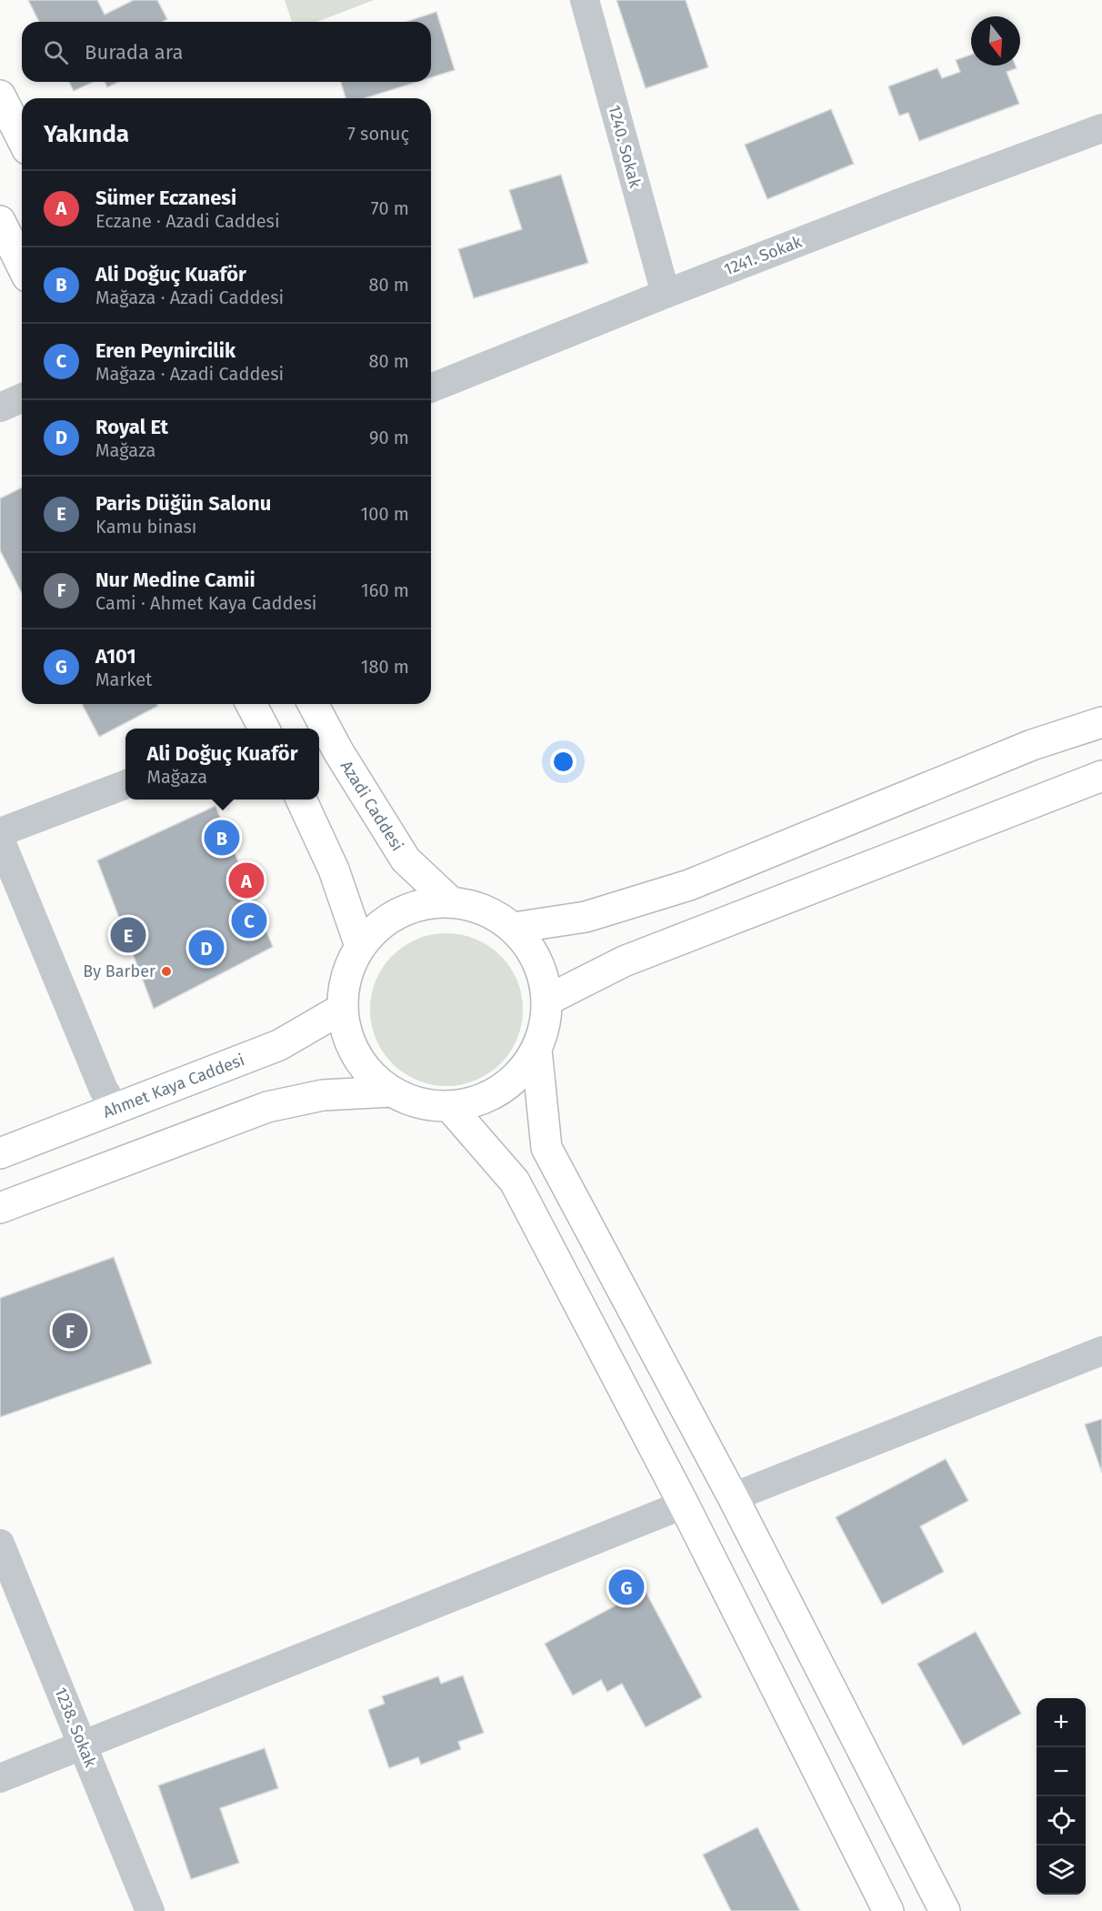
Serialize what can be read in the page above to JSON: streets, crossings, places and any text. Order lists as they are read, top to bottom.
{
  "streets": {
    "main road": ["Azadi Caddesi", "Ahmet Kaya Caddesi"],
    "street": ["1240. Sokak", "1241. Sokak", "1238. Sokak"]
  },
  "crossings": [
    ["1240. Sokak", "1241. Sokak"]
  ],
  "places": ["By Barber"],
  "north": "bottom",
  "page": {
    "search": "Burada ara",
    "heading": ["Yakında", "7 sonuç"],
    "list": [
      {
        "mark": "A",
        "name": "Sümer Eczanesi",
        "note": "Eczane · Azadi Caddesi",
        "value": "70 m"
      },
      {
        "mark": "B",
        "name": "Ali Doğuç Kuaför",
        "note": "Mağaza · Azadi Caddesi",
        "value": "80 m"
      },
      {
        "mark": "C",
        "name": "Eren Peynircilik",
        "note": "Mağaza · Azadi Caddesi",
        "value": "80 m"
      },
      {
        "mark": "D",
        "name": "Royal Et",
        "note": "Mağaza",
        "value": "90 m"
      },
      {
        "mark": "E",
        "name": "Paris Düğün Salonu",
        "note": "Kamu binası",
        "value": "100 m"
      },
      {
        "mark": "F",
        "name": "Nur Medine Camii",
        "note": "Cami · Ahmet Kaya Caddesi",
        "value": "160 m"
      },
      {
        "mark": "G",
        "name": "A101",
        "note": "Market",
        "value": "180 m"
      }
    ],
    "popup": ["Ali Doğuç Kuaför", "Mağaza"],
    "pins": [
      "B",
      "A",
      "C",
      "E",
      "D",
      "F",
      "G"
    ],
    "map_buttons": ["+", "−"]
  }
}
